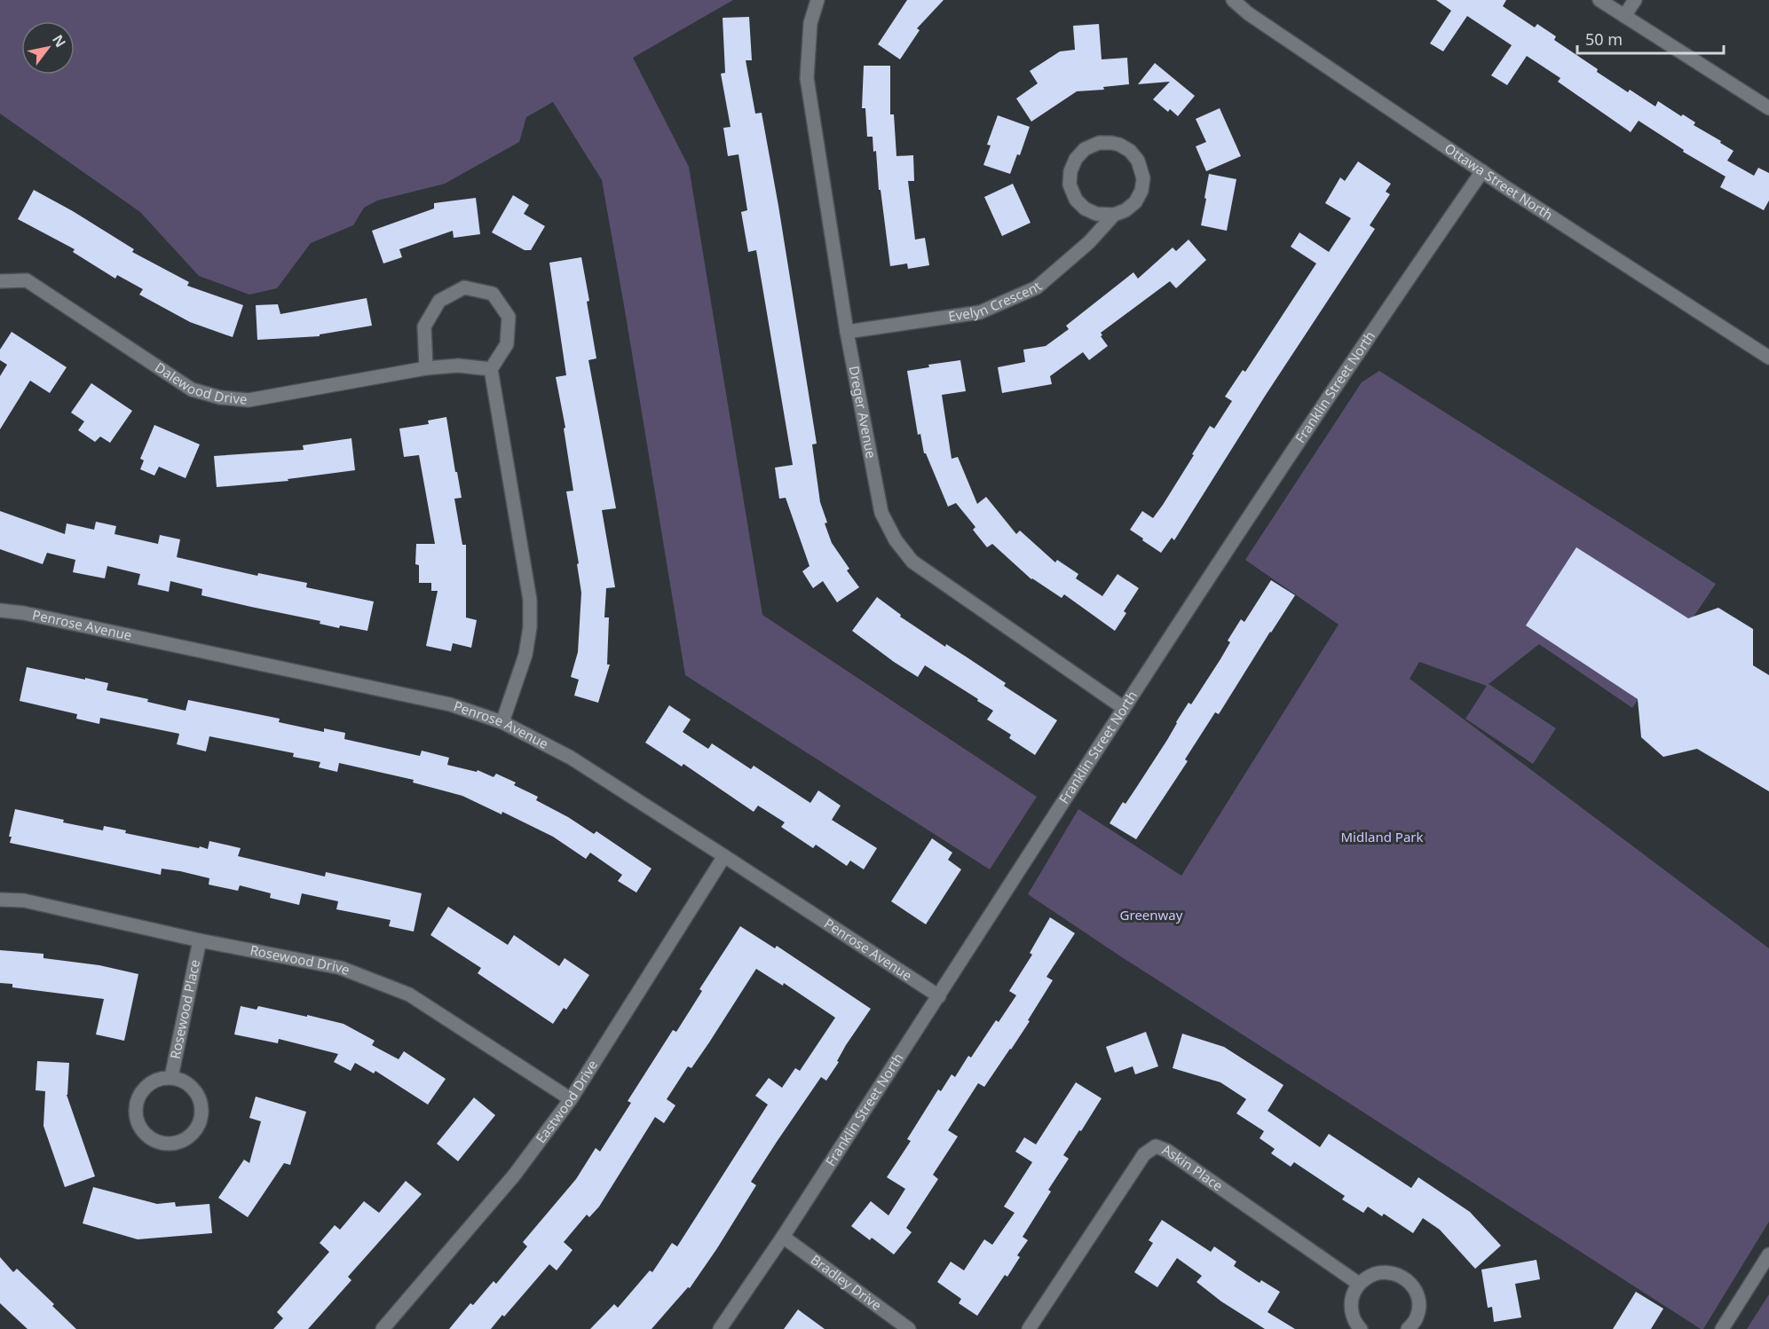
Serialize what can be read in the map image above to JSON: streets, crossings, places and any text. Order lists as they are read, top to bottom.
{
  "streets": {
    "street": [
      "Ottawa Street North",
      "Evelyn Crescent",
      "Dalewood Drive",
      "Franklin Street North",
      "Dreger Avenue",
      "Penrose Avenue",
      "Rosewood Drive",
      "Rosewood Place",
      "Eastwood Drive",
      "Askin Place",
      "Bradley Drive"
    ]
  },
  "crossings": [
    ["Ottawa Street North", "Franklin Street North"],
    ["Evelyn Crescent", "Dreger Avenue"],
    ["Franklin Street North", "Dreger Avenue"],
    ["Franklin Street North", "Penrose Avenue"],
    ["Franklin Street North", "Bradley Drive"],
    ["Penrose Avenue", "Eastwood Drive"],
    ["Rosewood Drive", "Rosewood Place"],
    ["Rosewood Drive", "Eastwood Drive"]
  ],
  "parks": ["Midland Park", "Greenway"],
  "scale_bar": "50 m",
  "north": "top right"
}
